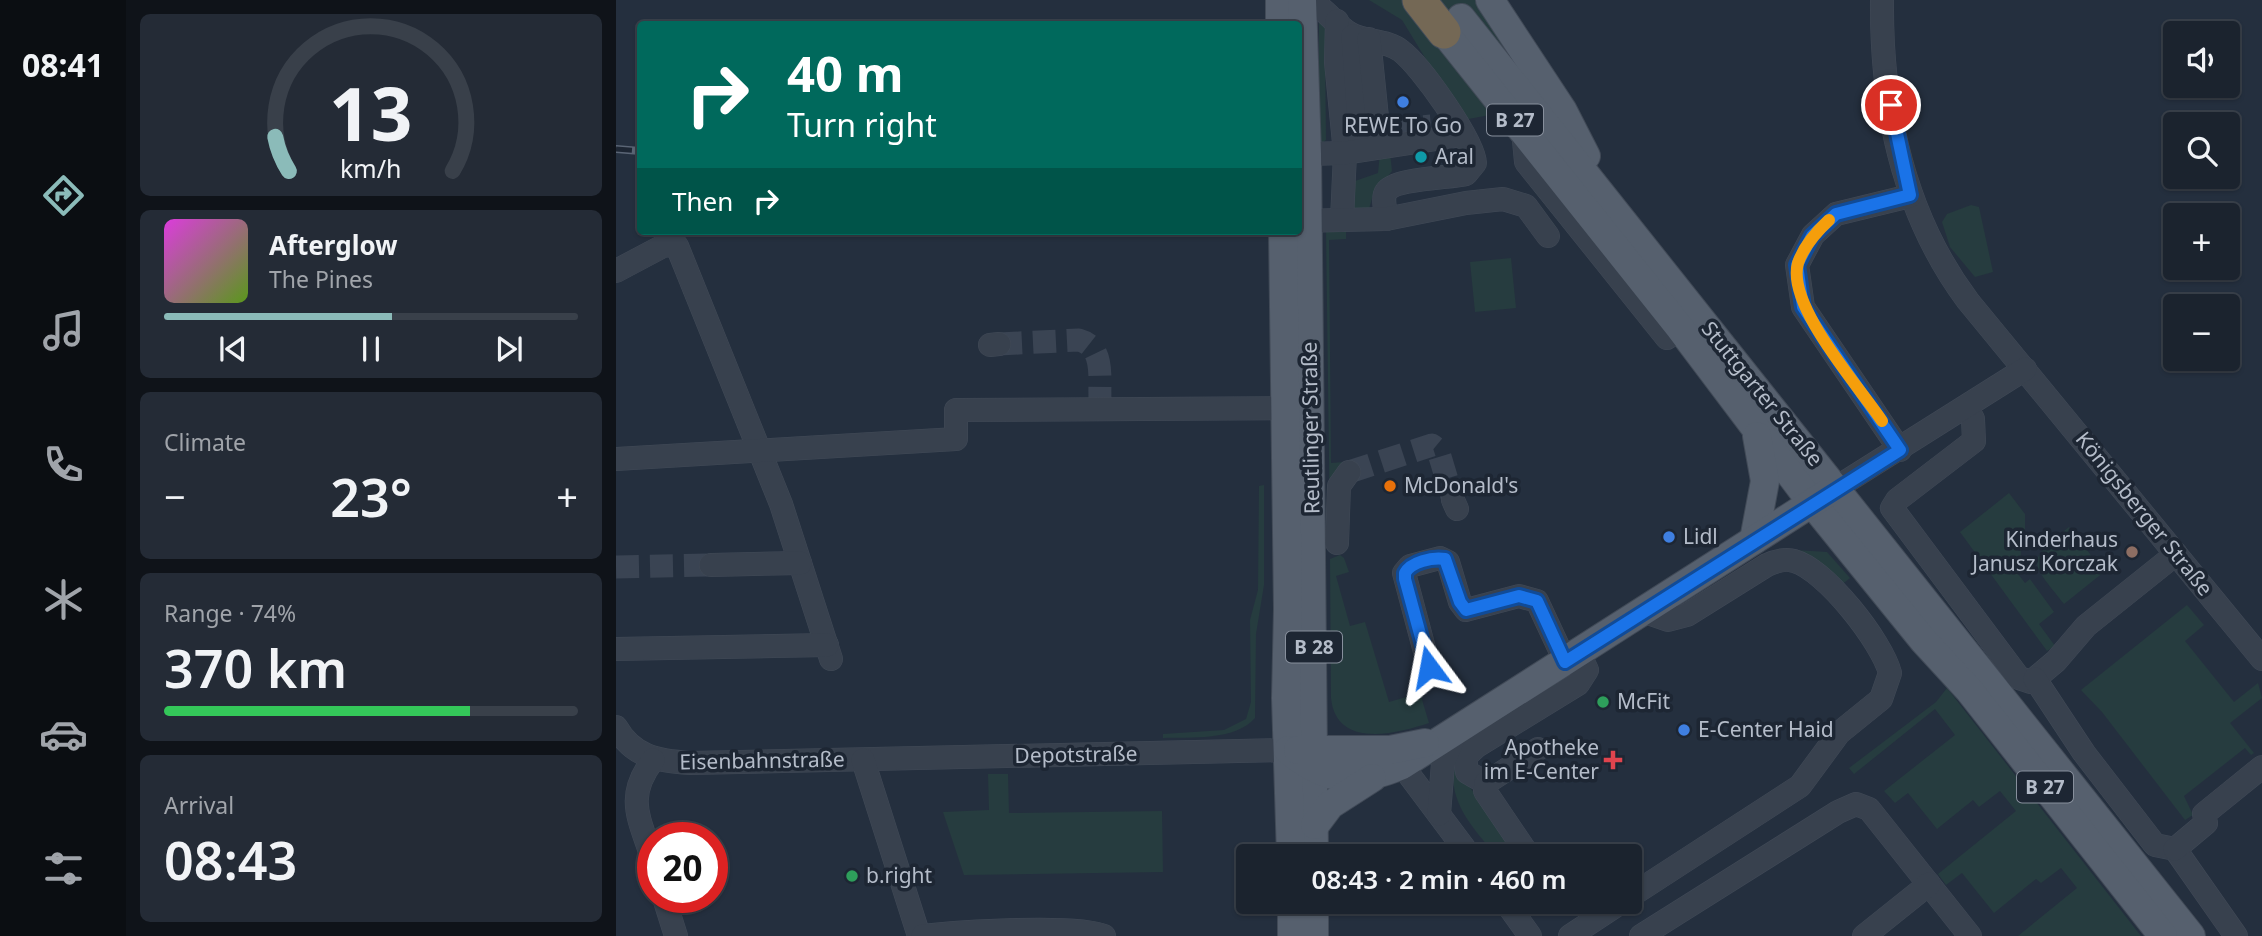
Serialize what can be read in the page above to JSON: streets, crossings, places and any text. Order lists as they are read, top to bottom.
{
  "streets": {
    "highway": ["B 27"],
    "main road": ["Stuttgarter Straße", "Reutlinger Straße", "B 28"],
    "street": ["Königsberger Straße", "Depotstraße", "Eisenbahnstraße"]
  },
  "crossings": [
    ["B 27", "Stuttgarter Straße"],
    ["Reutlinger Straße", "Depotstraße"],
    ["Depotstraße", "Eisenbahnstraße"]
  ],
  "places": {
    "other": [
      "REWE To Go",
      "Aral",
      "McDonald's",
      "Lidl",
      "Kinderhaus Janusz Korczak",
      "McFit",
      "E-Center Haid",
      "b.right"
    ],
    "health": ["Apotheke im E-Center"]
  },
  "page": {
    "tabs": "08:41",
    "map_buttons": ["+", "−"],
    "turn": ["40 m", "Turn right"],
    "then": "Then",
    "song": ["Afterglow", "The Pines"],
    "tile": [
      "Climate",
      ["Range · 74%", "370 km"],
      ["Arrival", "08:43"]
    ],
    "heat": ["−", "23°", "+"],
    "limit": "20",
    "trip": "08:43 · 2 min · 460 m",
    "gauge": ["13", "km/h"]
  }
}
